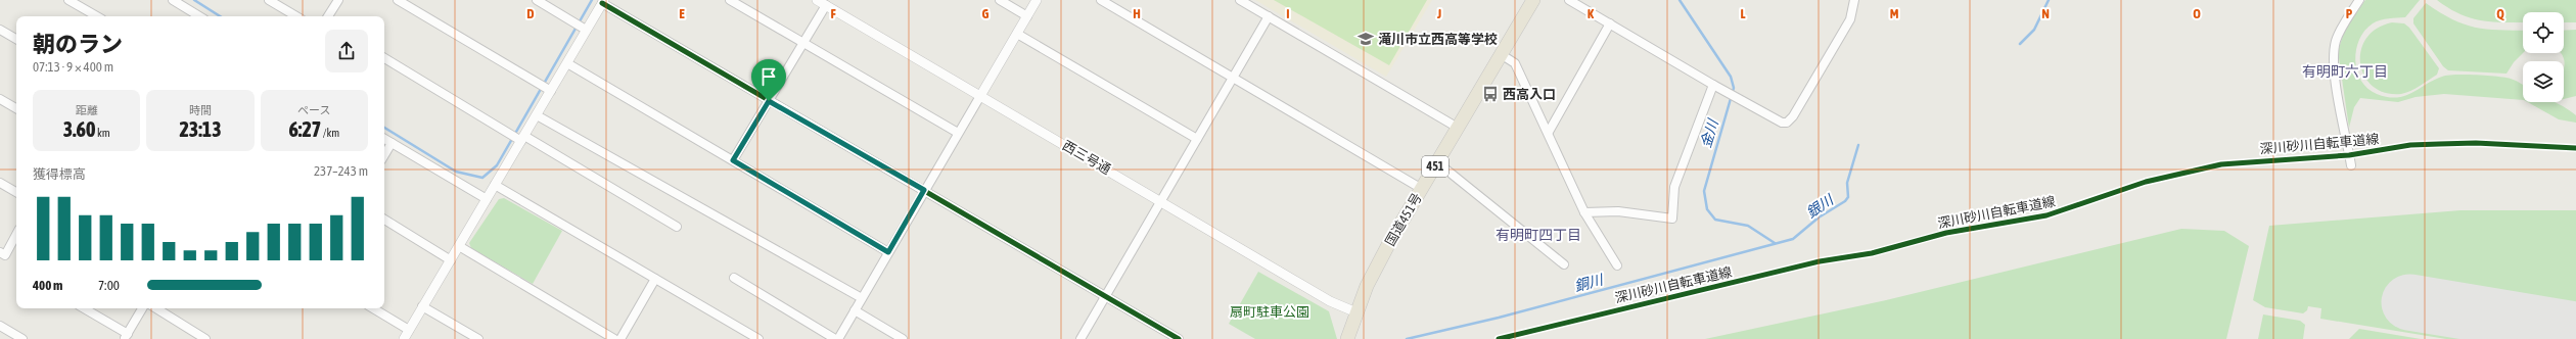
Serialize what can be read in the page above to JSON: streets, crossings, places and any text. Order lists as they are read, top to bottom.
{
  "streets": {
    "highway": ["451", "国道451号"],
    "street": ["西三号通"],
    "cycle path": ["深川砂川自転車道線"]
  },
  "crossings": [
    ["西三号通", "国道451号"]
  ],
  "districts": ["有明町六丁目", "有明町四丁目"],
  "water": ["金川", "銀川", "銅川"],
  "parks": ["扇町駐車公園"],
  "places": {
    "school or university": ["滝川市立西高等学校"],
    "bus stop": ["西高入口"]
  },
  "page": {
    "heading": ["朝のラン", "07:13 · 9 × 400 m"],
    "stats": [
      ["距離", "3.60 km"],
      ["時間", "23:13"],
      ["ペース", "6:27 /km"]
    ],
    "chart": ["獲得標高", "237–243 m"],
    "list": [
      {
        "name": "400 m",
        "note": "7:00"
      }
    ]
  },
  "grid": {
    "columns": [
      "D",
      "E",
      "F",
      "G",
      "H",
      "I",
      "J",
      "K",
      "L",
      "M",
      "N",
      "O",
      "P",
      "Q"
    ]
  }
}
